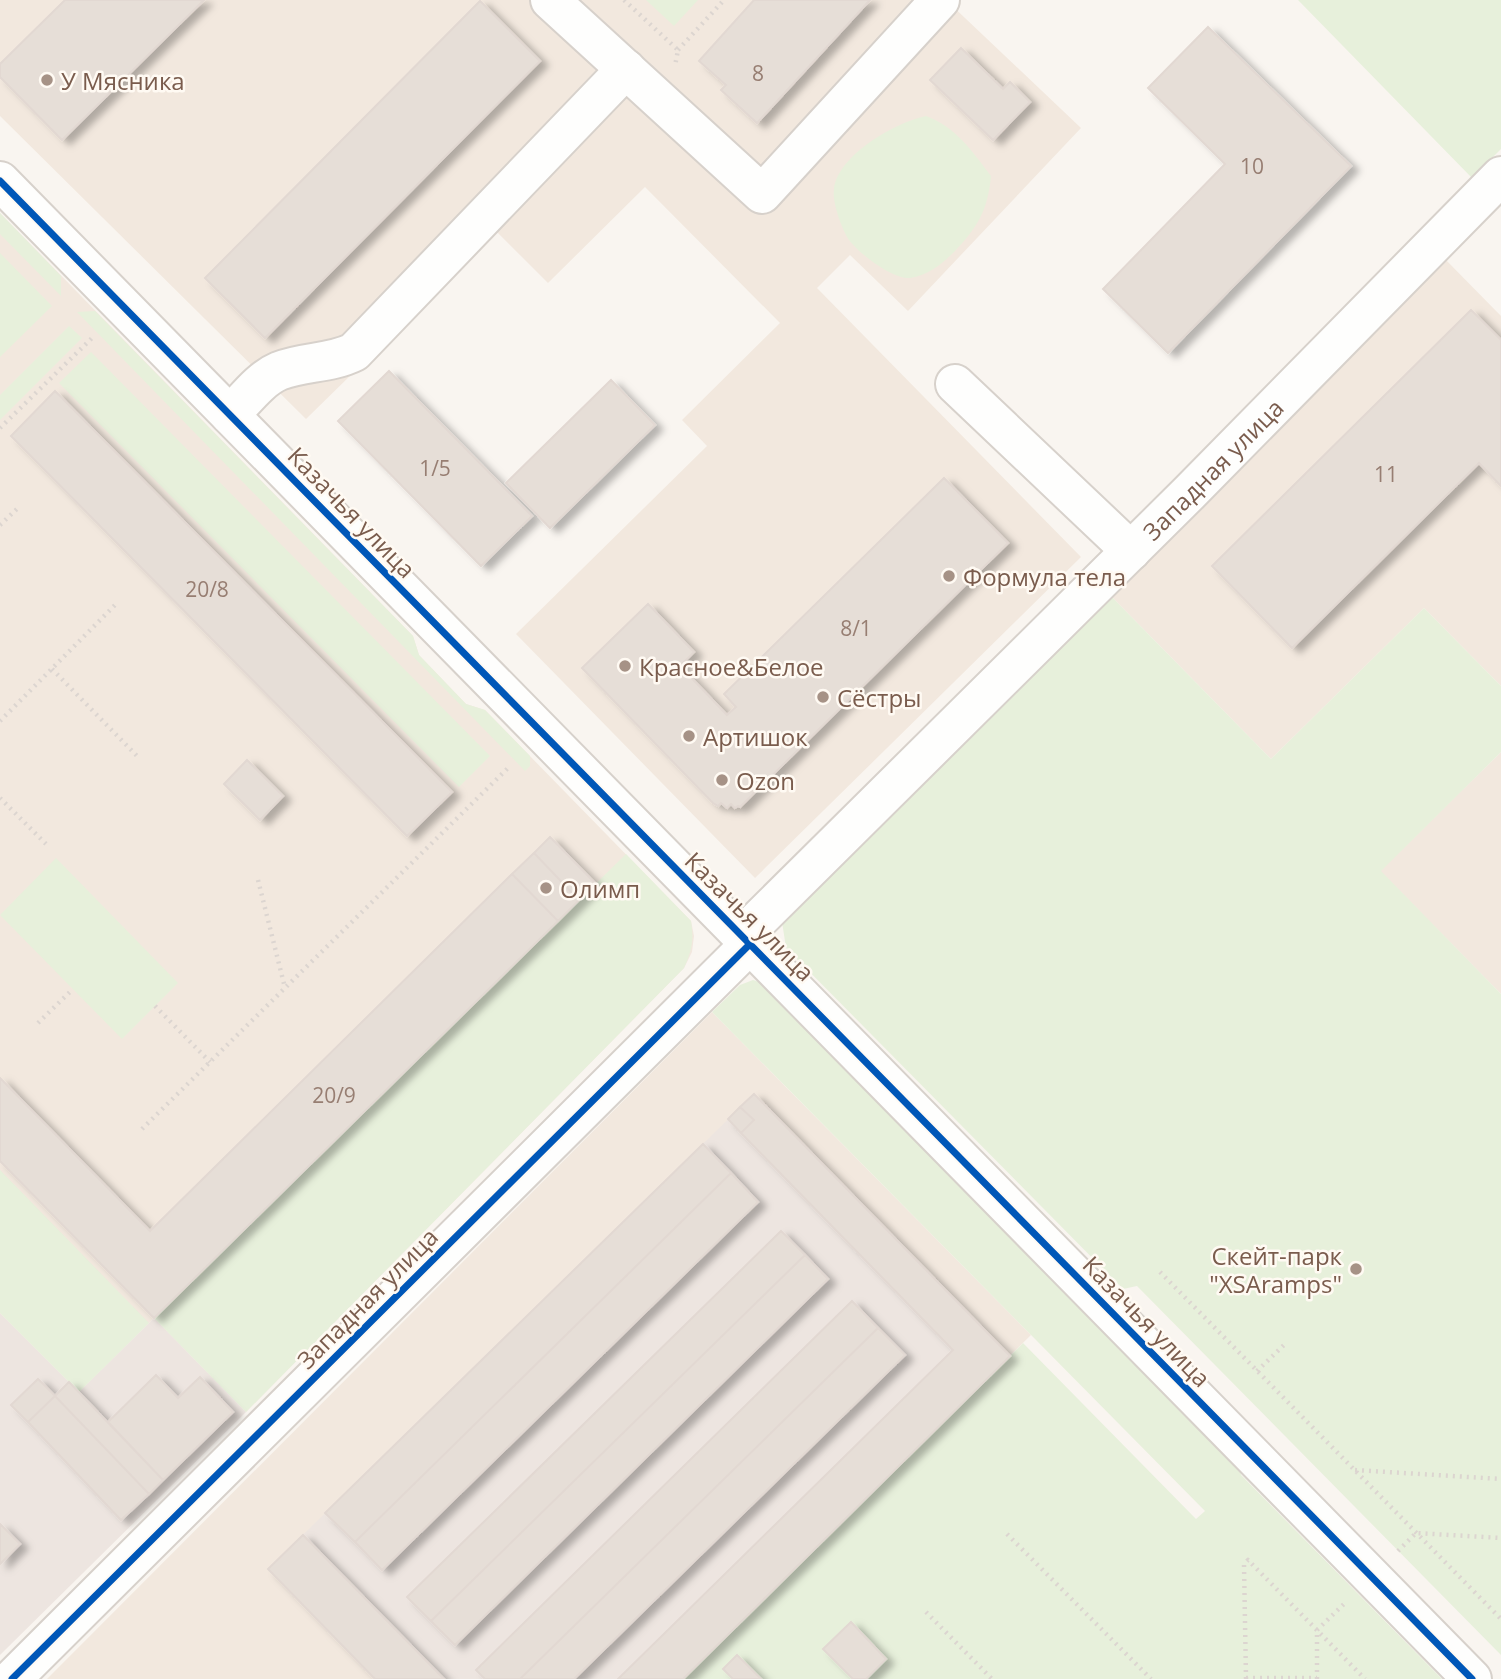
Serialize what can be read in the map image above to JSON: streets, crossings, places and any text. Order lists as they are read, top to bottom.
{
  "streets": {
    "street": ["Западная улица", "Казачья улица"]
  },
  "crossings": [
    ["Западная улица", "Казачья улица"]
  ],
  "places": [
    "У Мясника",
    "Формула тела",
    "Красное&Белое",
    "Сёстры",
    "Артишок",
    "Ozon",
    "Олимп",
    "Скейт-парк \"XSAramps\""
  ],
  "house_numbers": [
    "8",
    "10",
    "1/5",
    "11",
    "20/8",
    "8/1",
    "20/9"
  ]
}
